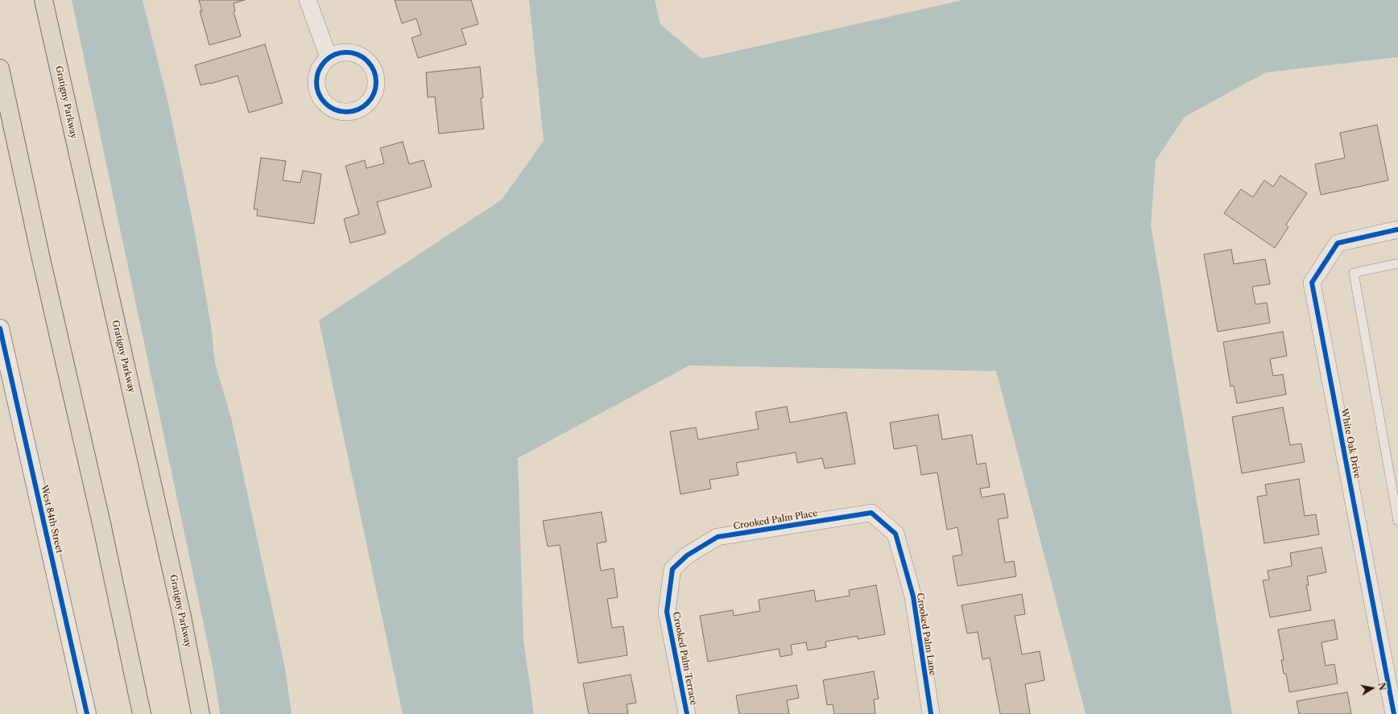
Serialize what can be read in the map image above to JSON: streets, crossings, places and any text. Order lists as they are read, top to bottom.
{
  "streets": {
    "highway": ["Gratigny Parkway"],
    "street": [
      "White Oak Drive",
      "West 84th Street",
      "Crooked Palm Place",
      "Crooked Palm Lane",
      "Crooked Palm Terrace"
    ]
  },
  "crossings": [
    ["Crooked Palm Place", "Crooked Palm Lane"],
    ["Crooked Palm Place", "Crooked Palm Terrace"]
  ],
  "north": "right"
}
